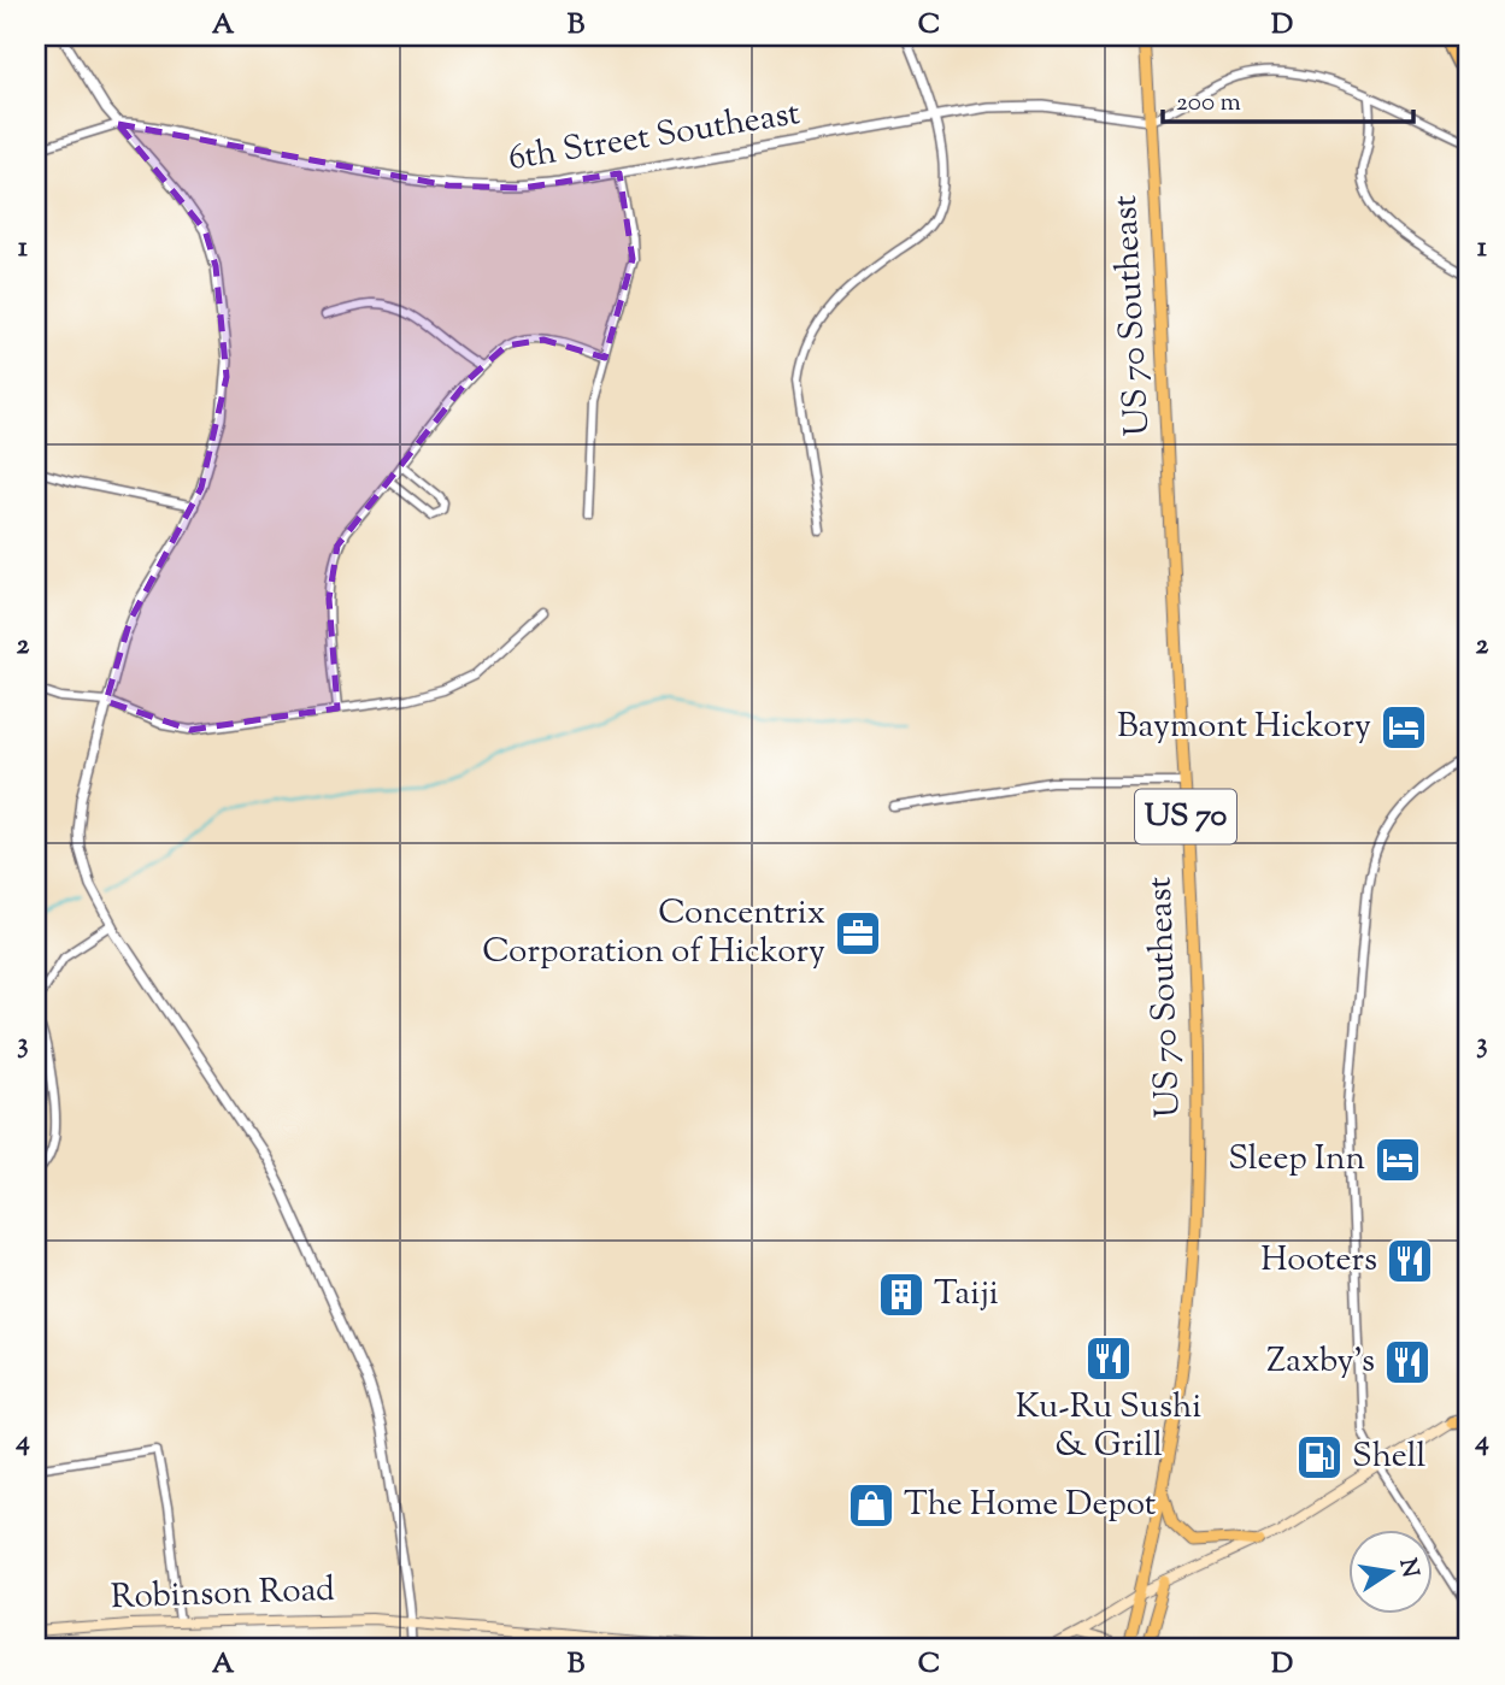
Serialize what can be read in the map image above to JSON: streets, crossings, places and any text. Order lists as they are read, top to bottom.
{
  "streets": {
    "main road": ["US 70 Southeast", "US 70", "Robinson Road"],
    "street": ["6th Street Southeast"]
  },
  "crossings": [
    ["6th Street Southeast", "US 70 Southeast"]
  ],
  "places": {
    "hotel": ["Baymont Hickory", "Sleep Inn"],
    "office": ["Concentrix Corporation of Hickory"],
    "restaurant": ["Hooters", "Ku-Ru Sushi & Grill", "Zaxby's"],
    "building": ["Taiji"],
    "fuel station": ["Shell"],
    "shop": ["The Home Depot"]
  },
  "scale_bar": "200 m",
  "north": "right",
  "grid": {
    "columns": [
      "A",
      "B",
      "C",
      "D"
    ],
    "rows": [
      "1",
      "2",
      "3",
      "4"
    ]
  }
}
